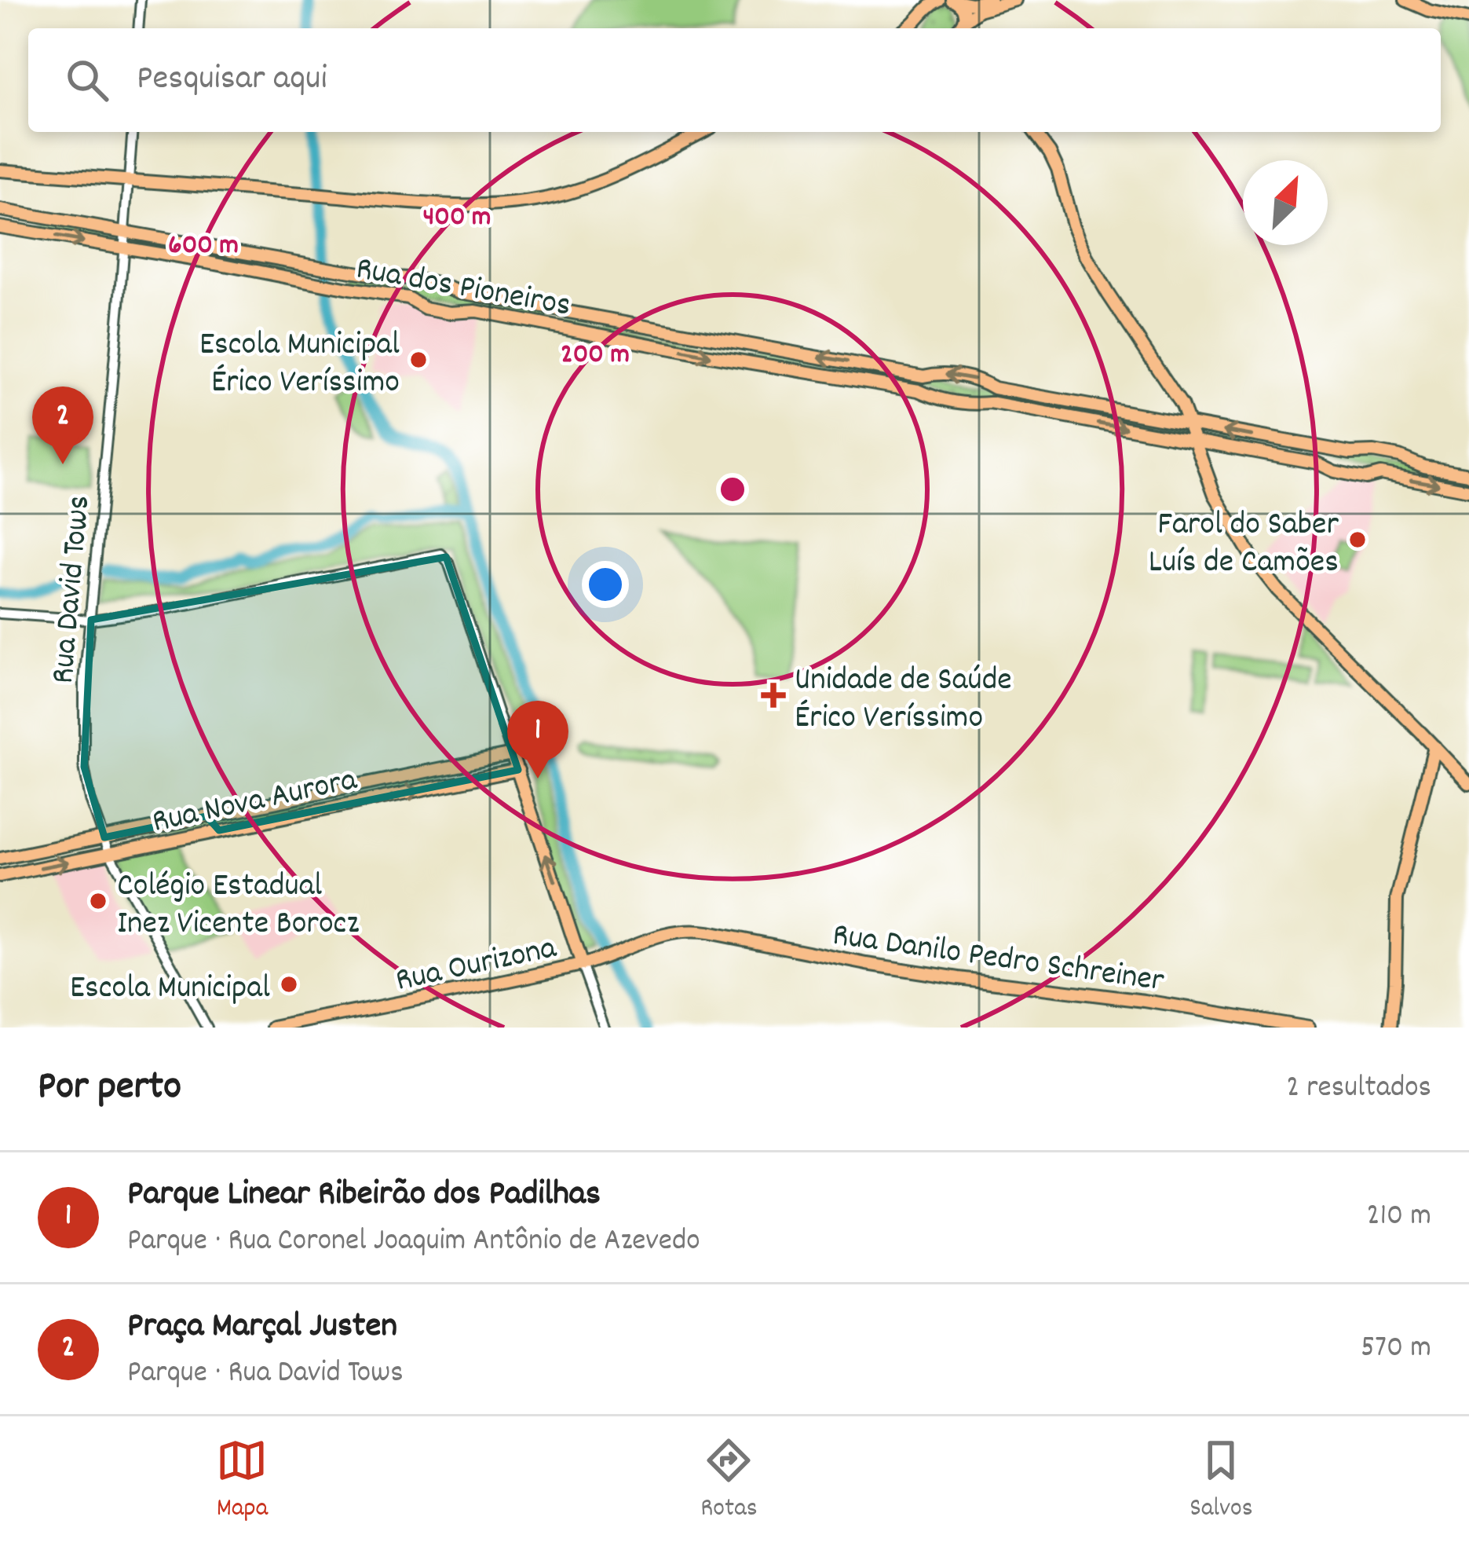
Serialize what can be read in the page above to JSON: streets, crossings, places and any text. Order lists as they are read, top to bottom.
{
  "streets": {
    "main road": [
      "Rua dos Pioneiros",
      "Rua Nova Aurora",
      "Rua Danilo Pedro Schreiner",
      "Rua Ourizona"
    ],
    "street": ["Rua David Tows"]
  },
  "crossings": [
    ["Rua dos Pioneiros", "Rua David Tows"],
    ["Rua David Tows", "Rua Nova Aurora"],
    ["Rua Danilo Pedro Schreiner", "Rua Ourizona"]
  ],
  "places": {
    "other": [
      "Escola Municipal Érico Veríssimo",
      "Farol do Saber Luís de Camões",
      "Colégio Estadual Inez Vicente Borocz",
      "Escola Municipal"
    ],
    "health": ["Unidade de Saúde Érico Veríssimo"]
  },
  "north": "top right",
  "page": {
    "search": "Pesquisar aqui",
    "pins": ["2", "1"],
    "heading": ["Por perto", "2 resultados"],
    "list": [
      {
        "mark": "1",
        "name": "Parque Linear Ribeirão dos Padilhas",
        "note": "Parque · Rua Coronel Joaquim Antônio de Azevedo",
        "value": "210 m"
      },
      {
        "mark": "2",
        "name": "Praça Marçal Justen",
        "note": "Parque · Rua David Tows",
        "value": "570 m"
      }
    ],
    "nav": ["Mapa", "Rotas", "Salvos"]
  },
  "rings": ["400 m", "600 m", "200 m"]
}
